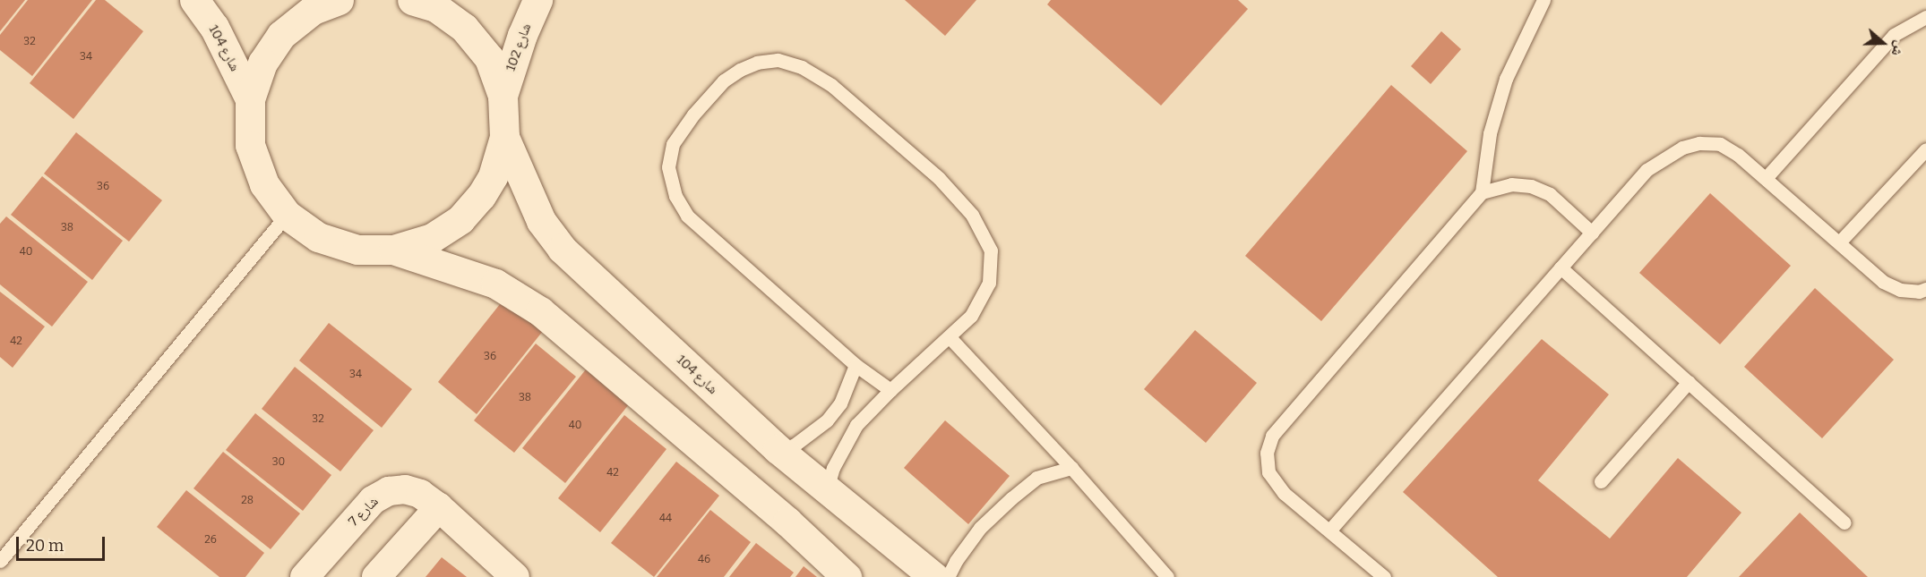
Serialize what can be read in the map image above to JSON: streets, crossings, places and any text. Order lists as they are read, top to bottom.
{
  "streets": {
    "street": ["شارع 102", "شارع 104", "شارع 7"]
  },
  "house_numbers": [
    "32",
    "34",
    "36",
    "38",
    "40",
    "42",
    "36",
    "34",
    "38",
    "32",
    "40",
    "30",
    "42",
    "28",
    "44",
    "26",
    "46"
  ],
  "scale_bar": "20 m",
  "north": "right"
}
